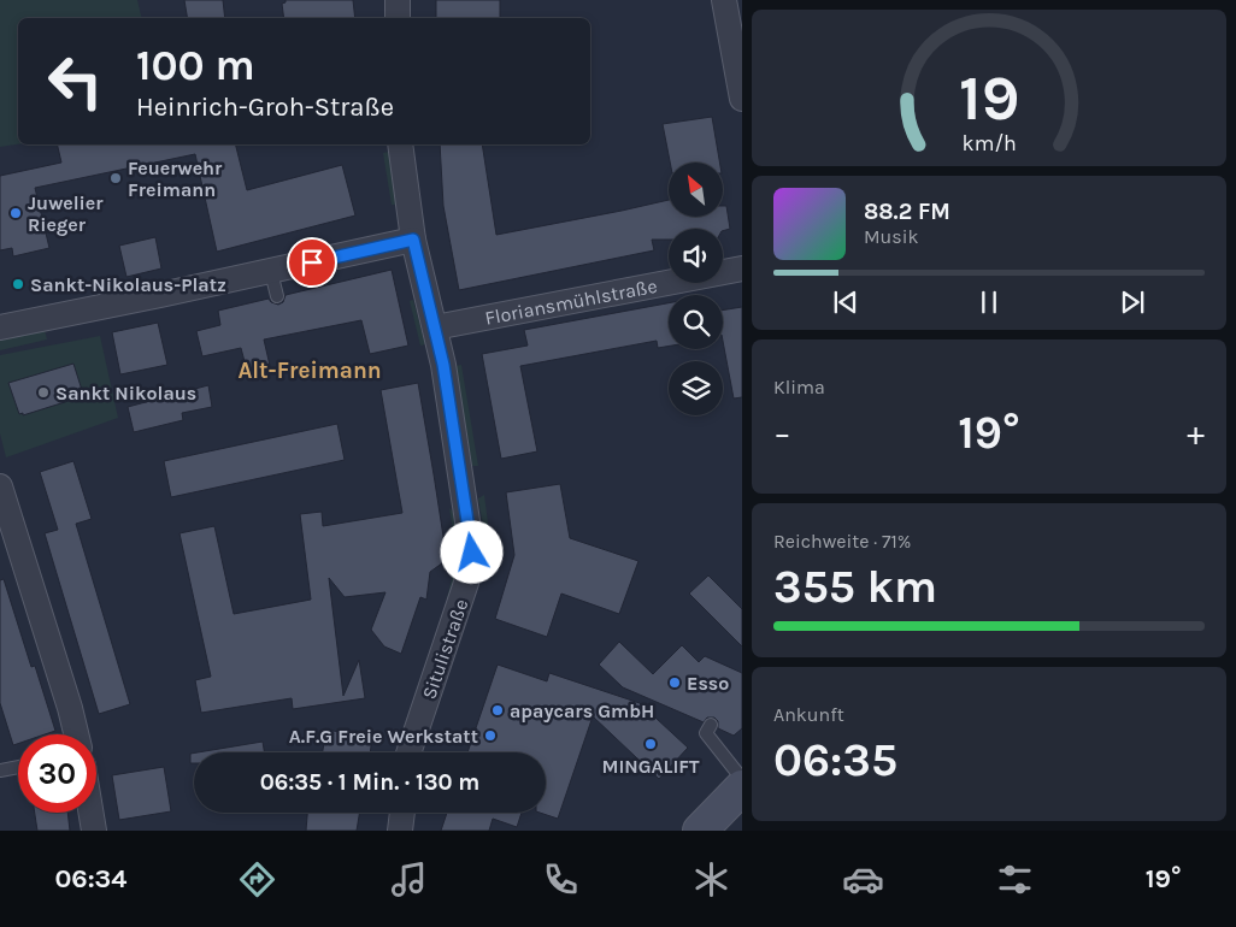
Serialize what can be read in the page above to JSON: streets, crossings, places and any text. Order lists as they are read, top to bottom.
{
  "streets": {
    "street": ["Floriansmühlstraße", "Situlistraße"]
  },
  "crossings": [
    ["Floriansmühlstraße", "Situlistraße"]
  ],
  "districts": ["Alt-Freimann"],
  "places": [
    "Feuerwehr Freimann",
    "Juwelier Rieger",
    "Sankt-Nikolaus-Platz",
    "Sankt Nikolaus",
    "Esso",
    "apaycars GmbH",
    "A.F.G Freie Werkstatt",
    "MINGALIFT"
  ],
  "north": "top left",
  "page": {
    "turn": ["100 m", "Heinrich-Groh-Straße"],
    "song": ["88.2 FM", "Musik"],
    "tile": [
      "Klima",
      ["Reichweite · 71%", "355 km"],
      ["Ankunft", "06:35"]
    ],
    "heat": ["−", "19°", "+"],
    "limit": "30",
    "trip": "06:35 · 1 Min. · 130 m",
    "tabs": ["06:34", "19°"],
    "gauge": ["19", "km/h"]
  }
}
